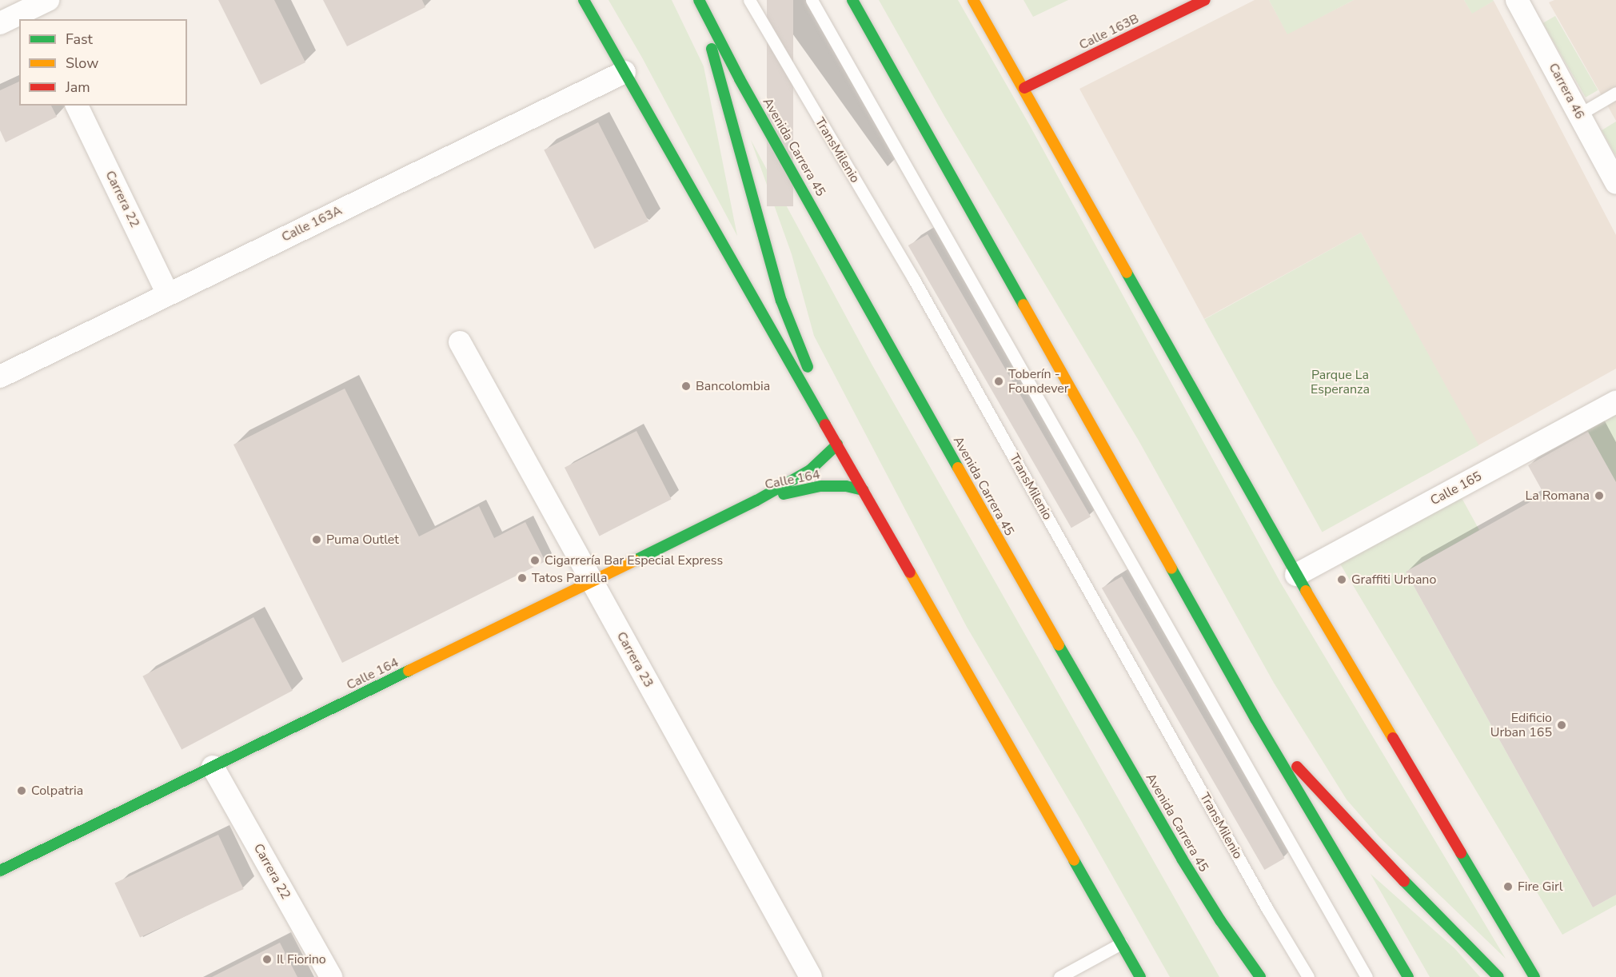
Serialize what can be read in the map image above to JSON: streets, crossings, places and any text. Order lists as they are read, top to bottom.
{
  "streets": {
    "main road": ["Calle 163B", "Avenida Carrera 45", "Calle 164"],
    "street": [
      "Carrera 46",
      "Carrera 22",
      "Calle 163A",
      "Calle 165",
      "Carrera 23"
    ],
    "lane": ["TransMilenio"]
  },
  "crossings": [
    ["Carrera 22", "Calle 163A"],
    ["Carrera 22", "Calle 164"],
    ["Calle 164", "Carrera 23"]
  ],
  "parks": ["Parque La Esperanza"],
  "places": [
    "Toberín - Foundever",
    "Bancolombia",
    "La Romana",
    "Puma Outlet",
    "Cigarrería Bar Especial Express",
    "Tatos Parrilla",
    "Graffiti Urbano",
    "Edificio Urban 165",
    "Colpatria",
    "Fire Girl",
    "Il Fiorino"
  ],
  "legend": ["Fast", "Slow", "Jam"]
}
